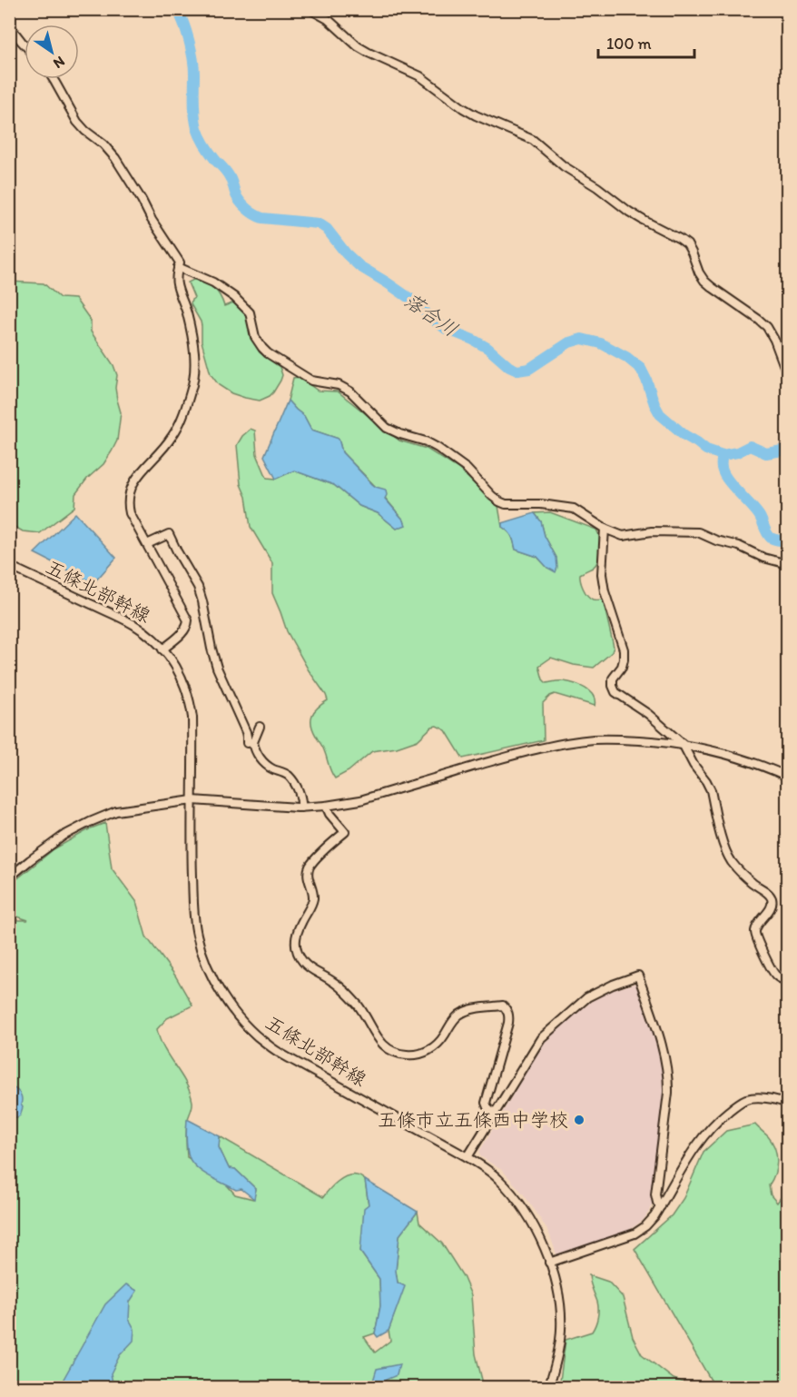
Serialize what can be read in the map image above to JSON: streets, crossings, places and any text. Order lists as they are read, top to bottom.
{
  "streets": {
    "street": ["五條北部幹線"]
  },
  "water": ["落合川"],
  "places": ["五條市立五條西中学校"],
  "scale_bar": "100 m",
  "north": "bottom right"
}
